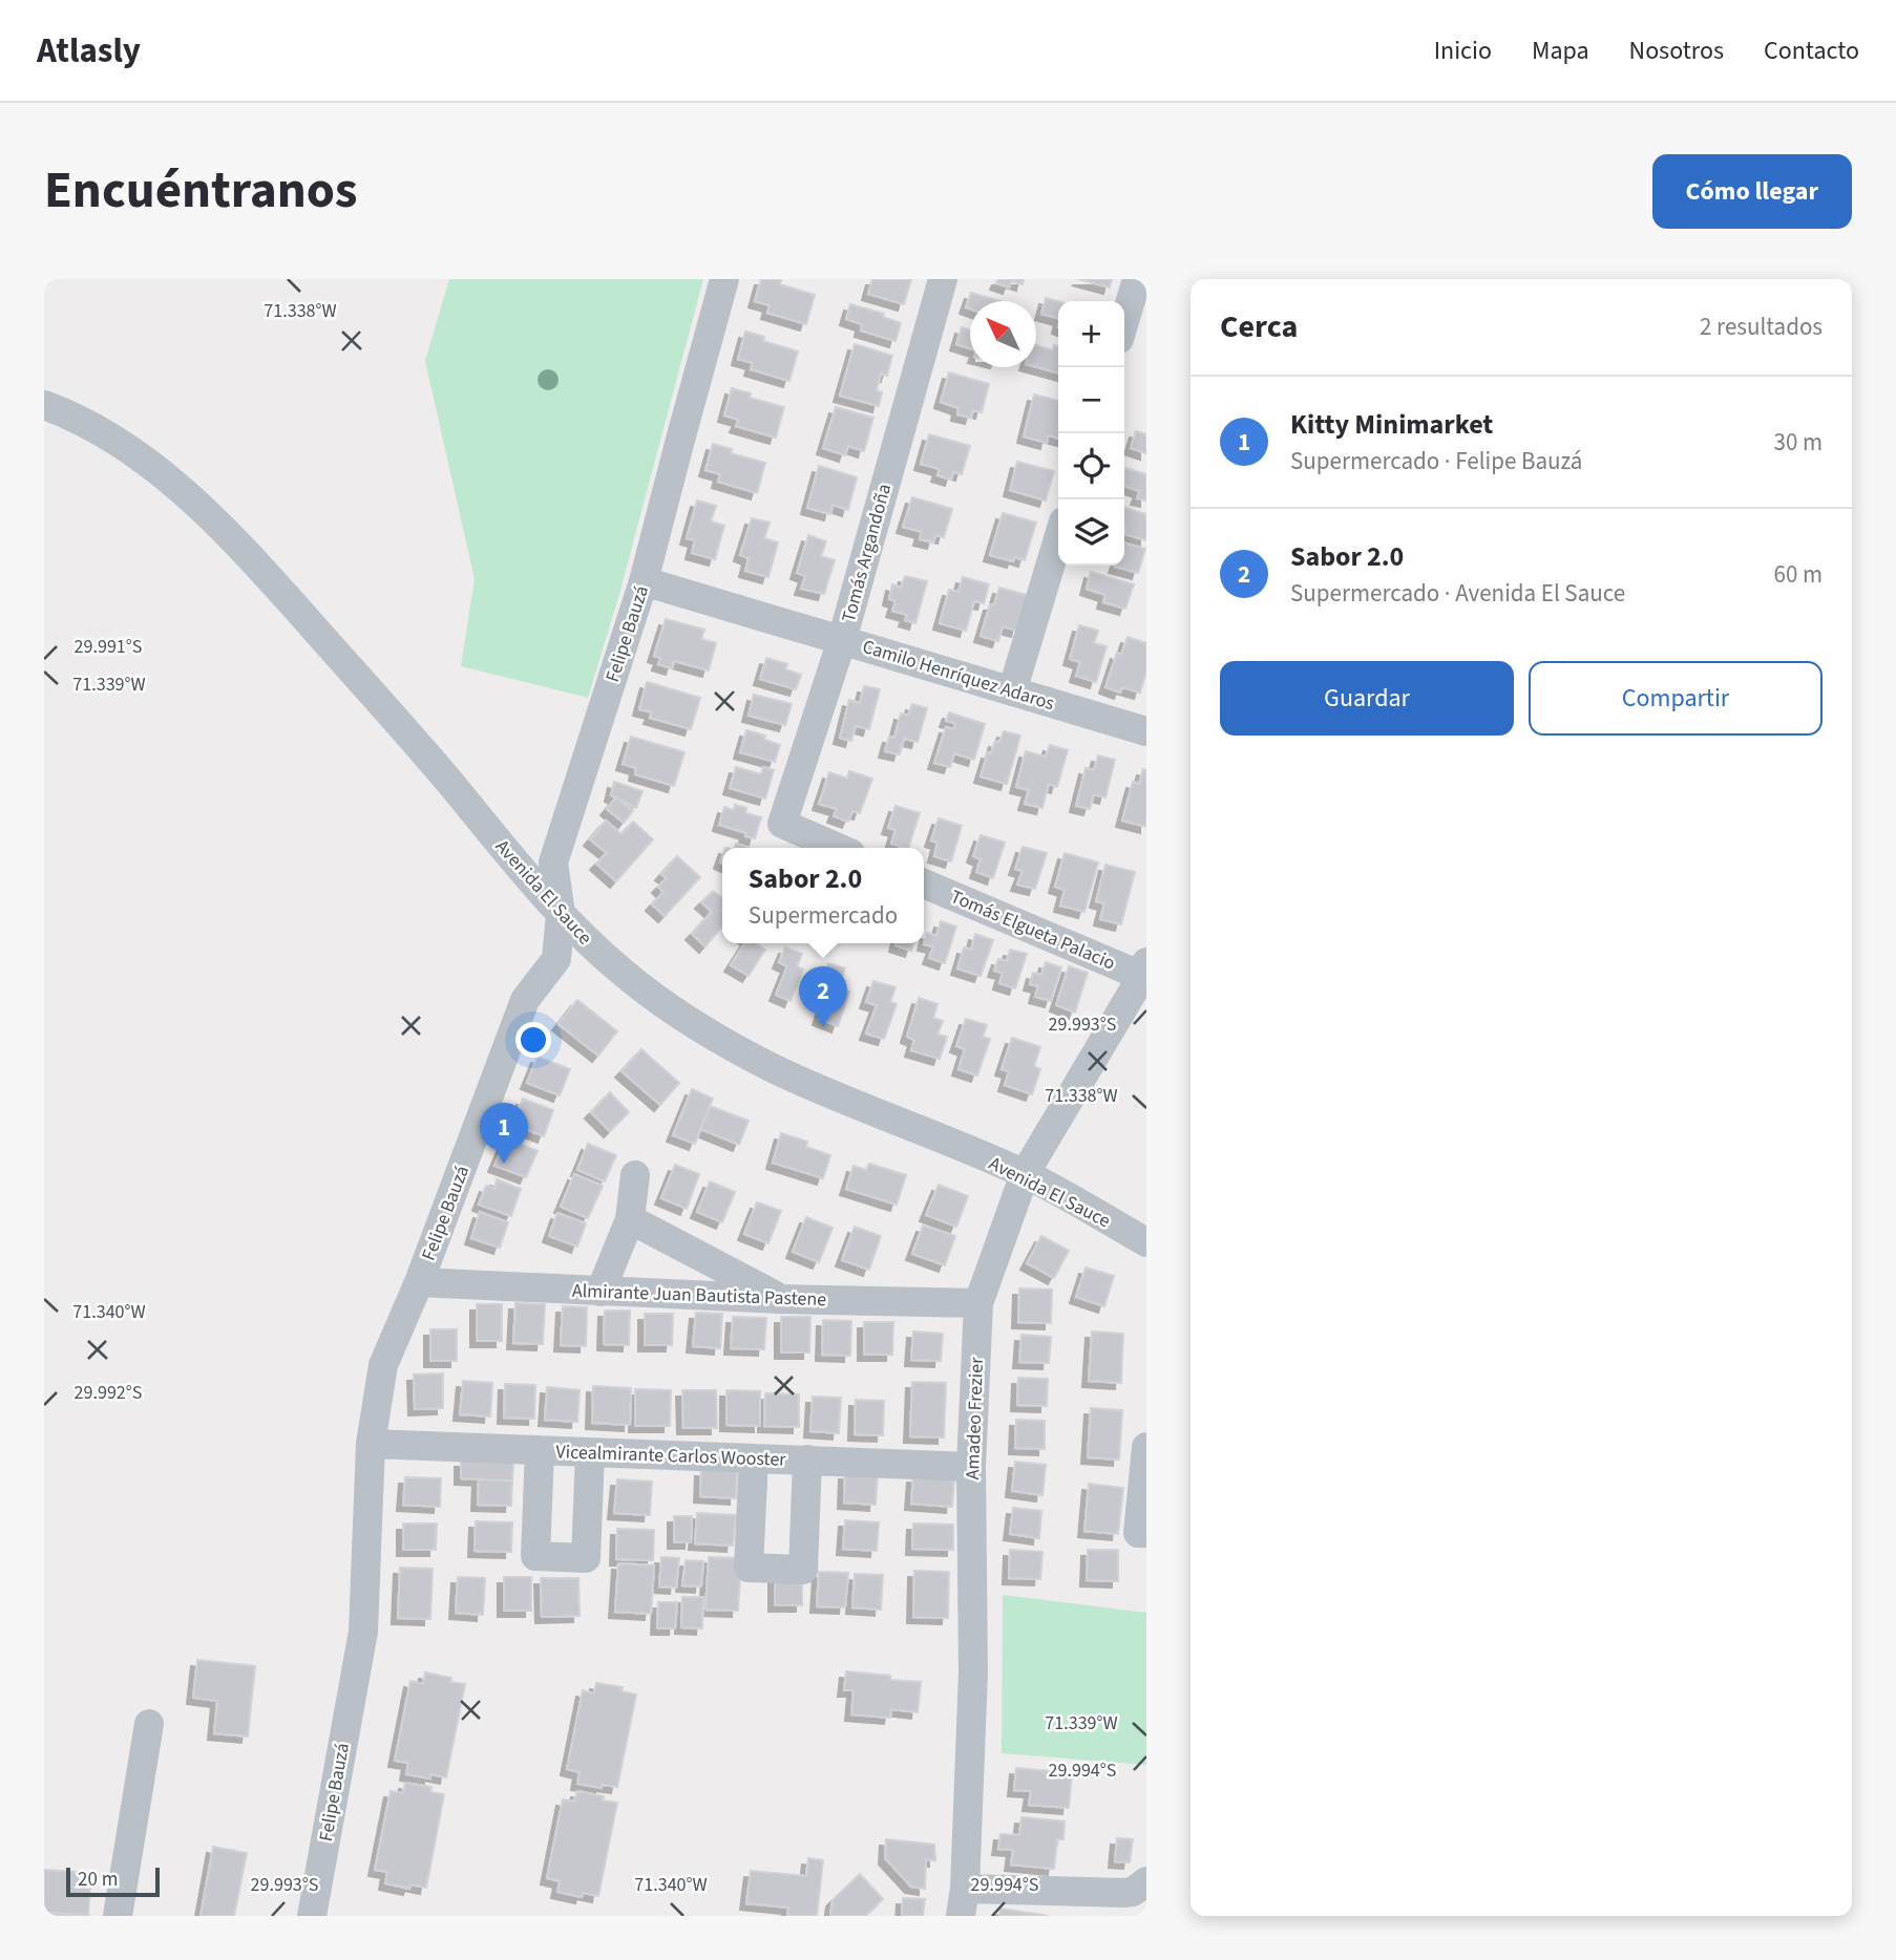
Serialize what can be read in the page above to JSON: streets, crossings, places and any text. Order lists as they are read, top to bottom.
{
  "streets": {
    "street": [
      "Tomás Argandoña",
      "Felipe Bauzá",
      "Camilo Henríquez Adaros",
      "Avenida El Sauce",
      "Tomás Elgueta Palacio",
      "Almirante Juan Bautista Pastene",
      "Amadeo Frezier",
      "Vicealmirante Carlos Wooster"
    ]
  },
  "crossings": [
    ["Tomás Argandoña", "Camilo Henríquez Adaros"],
    ["Felipe Bauzá", "Camilo Henríquez Adaros"],
    ["Felipe Bauzá", "Avenida El Sauce"],
    ["Felipe Bauzá", "Almirante Juan Bautista Pastene"],
    ["Felipe Bauzá", "Vicealmirante Carlos Wooster"],
    ["Avenida El Sauce", "Amadeo Frezier"],
    ["Tomás Elgueta Palacio", "Amadeo Frezier"],
    ["Almirante Juan Bautista Pastene", "Amadeo Frezier"],
    ["Amadeo Frezier", "Vicealmirante Carlos Wooster"]
  ],
  "scale_bar": "20 m",
  "north": "top left",
  "page": {
    "header": "Atlasly",
    "nav": [
      "Inicio",
      "Mapa",
      "Nosotros",
      "Contacto"
    ],
    "title": "Encuéntranos",
    "buttons": [
      "Cómo llegar",
      ["Guardar", "Compartir"]
    ],
    "heading": ["Cerca", "2 resultados"],
    "map_buttons": ["+", "−"],
    "list": [
      {
        "mark": "1",
        "name": "Kitty Minimarket",
        "note": "Supermercado · Felipe Bauzá",
        "value": "30 m"
      },
      {
        "mark": "2",
        "name": "Sabor 2.0",
        "note": "Supermercado · Avenida El Sauce",
        "value": "60 m"
      }
    ],
    "popup": ["Sabor 2.0", "Supermercado"],
    "pins": ["2", "1"],
    "scale": "20 m"
  },
  "coordinates": [
    "71.338°W",
    "29.991°S",
    "71.339°W",
    "29.993°S",
    "71.340°W",
    "29.992°S",
    "29.994°S"
  ]
}
